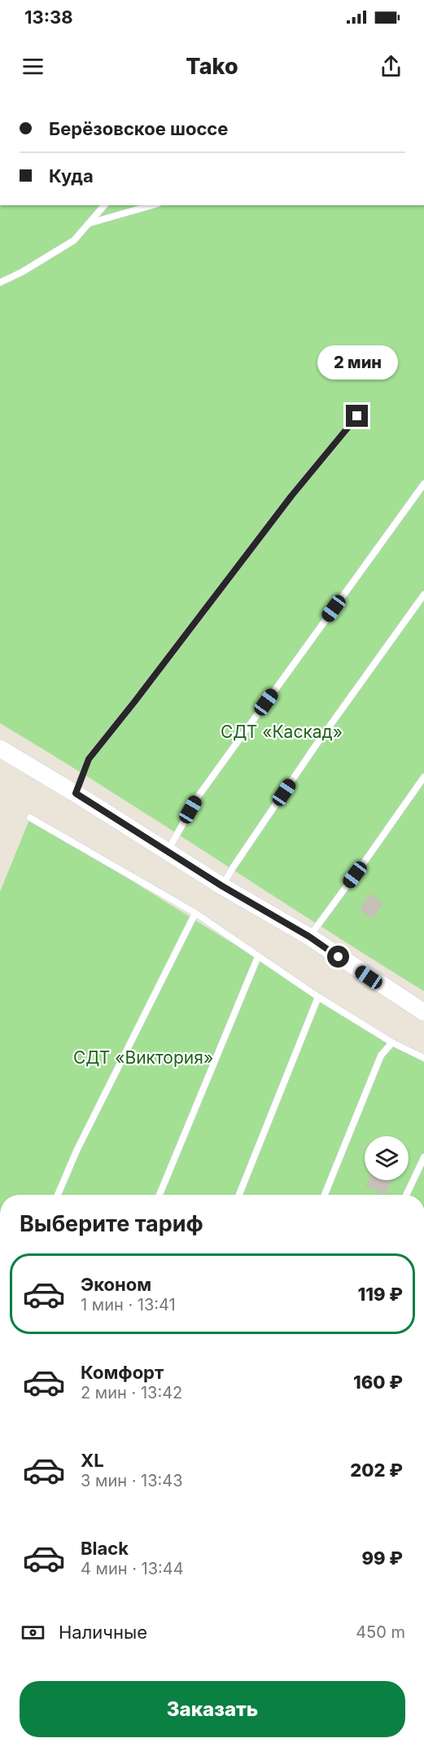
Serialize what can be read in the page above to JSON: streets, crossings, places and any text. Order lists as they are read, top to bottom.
{
  "parks": ["СДТ «Каскад»", "СДТ «Виктория»"],
  "page": {
    "status": "13:38",
    "header": "Tako",
    "banner": ["Берёзовское шоссе", "Куда"],
    "bubble": "2 мин",
    "heading": "Выберите тариф",
    "list": [
      {
        "name": "Эконом",
        "note": "1 мин · 13:41",
        "value": "119 ₽"
      },
      {
        "name": "Комфорт",
        "note": "2 мин · 13:42",
        "value": "160 ₽"
      },
      {
        "name": "XL",
        "note": "3 мин · 13:43",
        "value": "202 ₽"
      },
      {
        "name": "Black",
        "note": "4 мин · 13:44",
        "value": "99 ₽"
      }
    ],
    "pay": ["Наличные", "450 m"],
    "buttons": "Заказать"
  }
}
